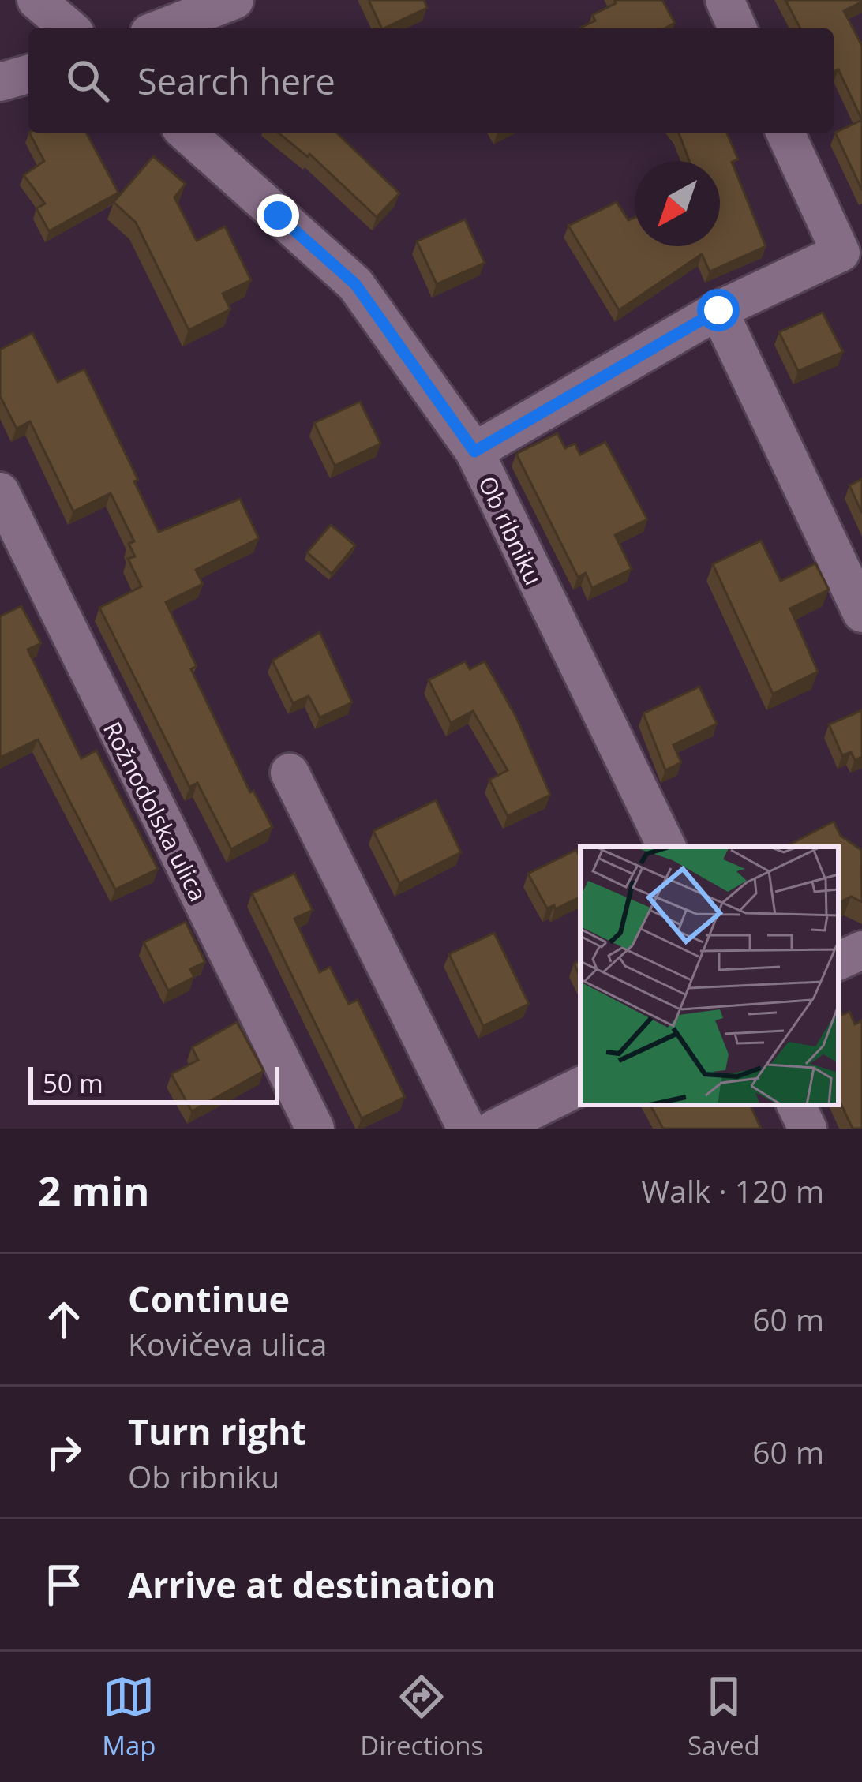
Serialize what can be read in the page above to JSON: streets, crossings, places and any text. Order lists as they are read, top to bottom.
{
  "streets": {
    "street": ["Ob ribniku", "Rožnodolska ulica"]
  },
  "scale_bar": "50 m",
  "north": "bottom left",
  "page": {
    "search": "Search here",
    "scale": "50 m",
    "heading": ["2 min", "Walk · 120 m"],
    "list": [
      ["Continue", "Kovičeva ulica", "60 m"],
      ["Turn right", "Ob ribniku", "60 m"],
      "Arrive at destination"
    ],
    "nav": ["Map", "Directions", "Saved"]
  }
}
